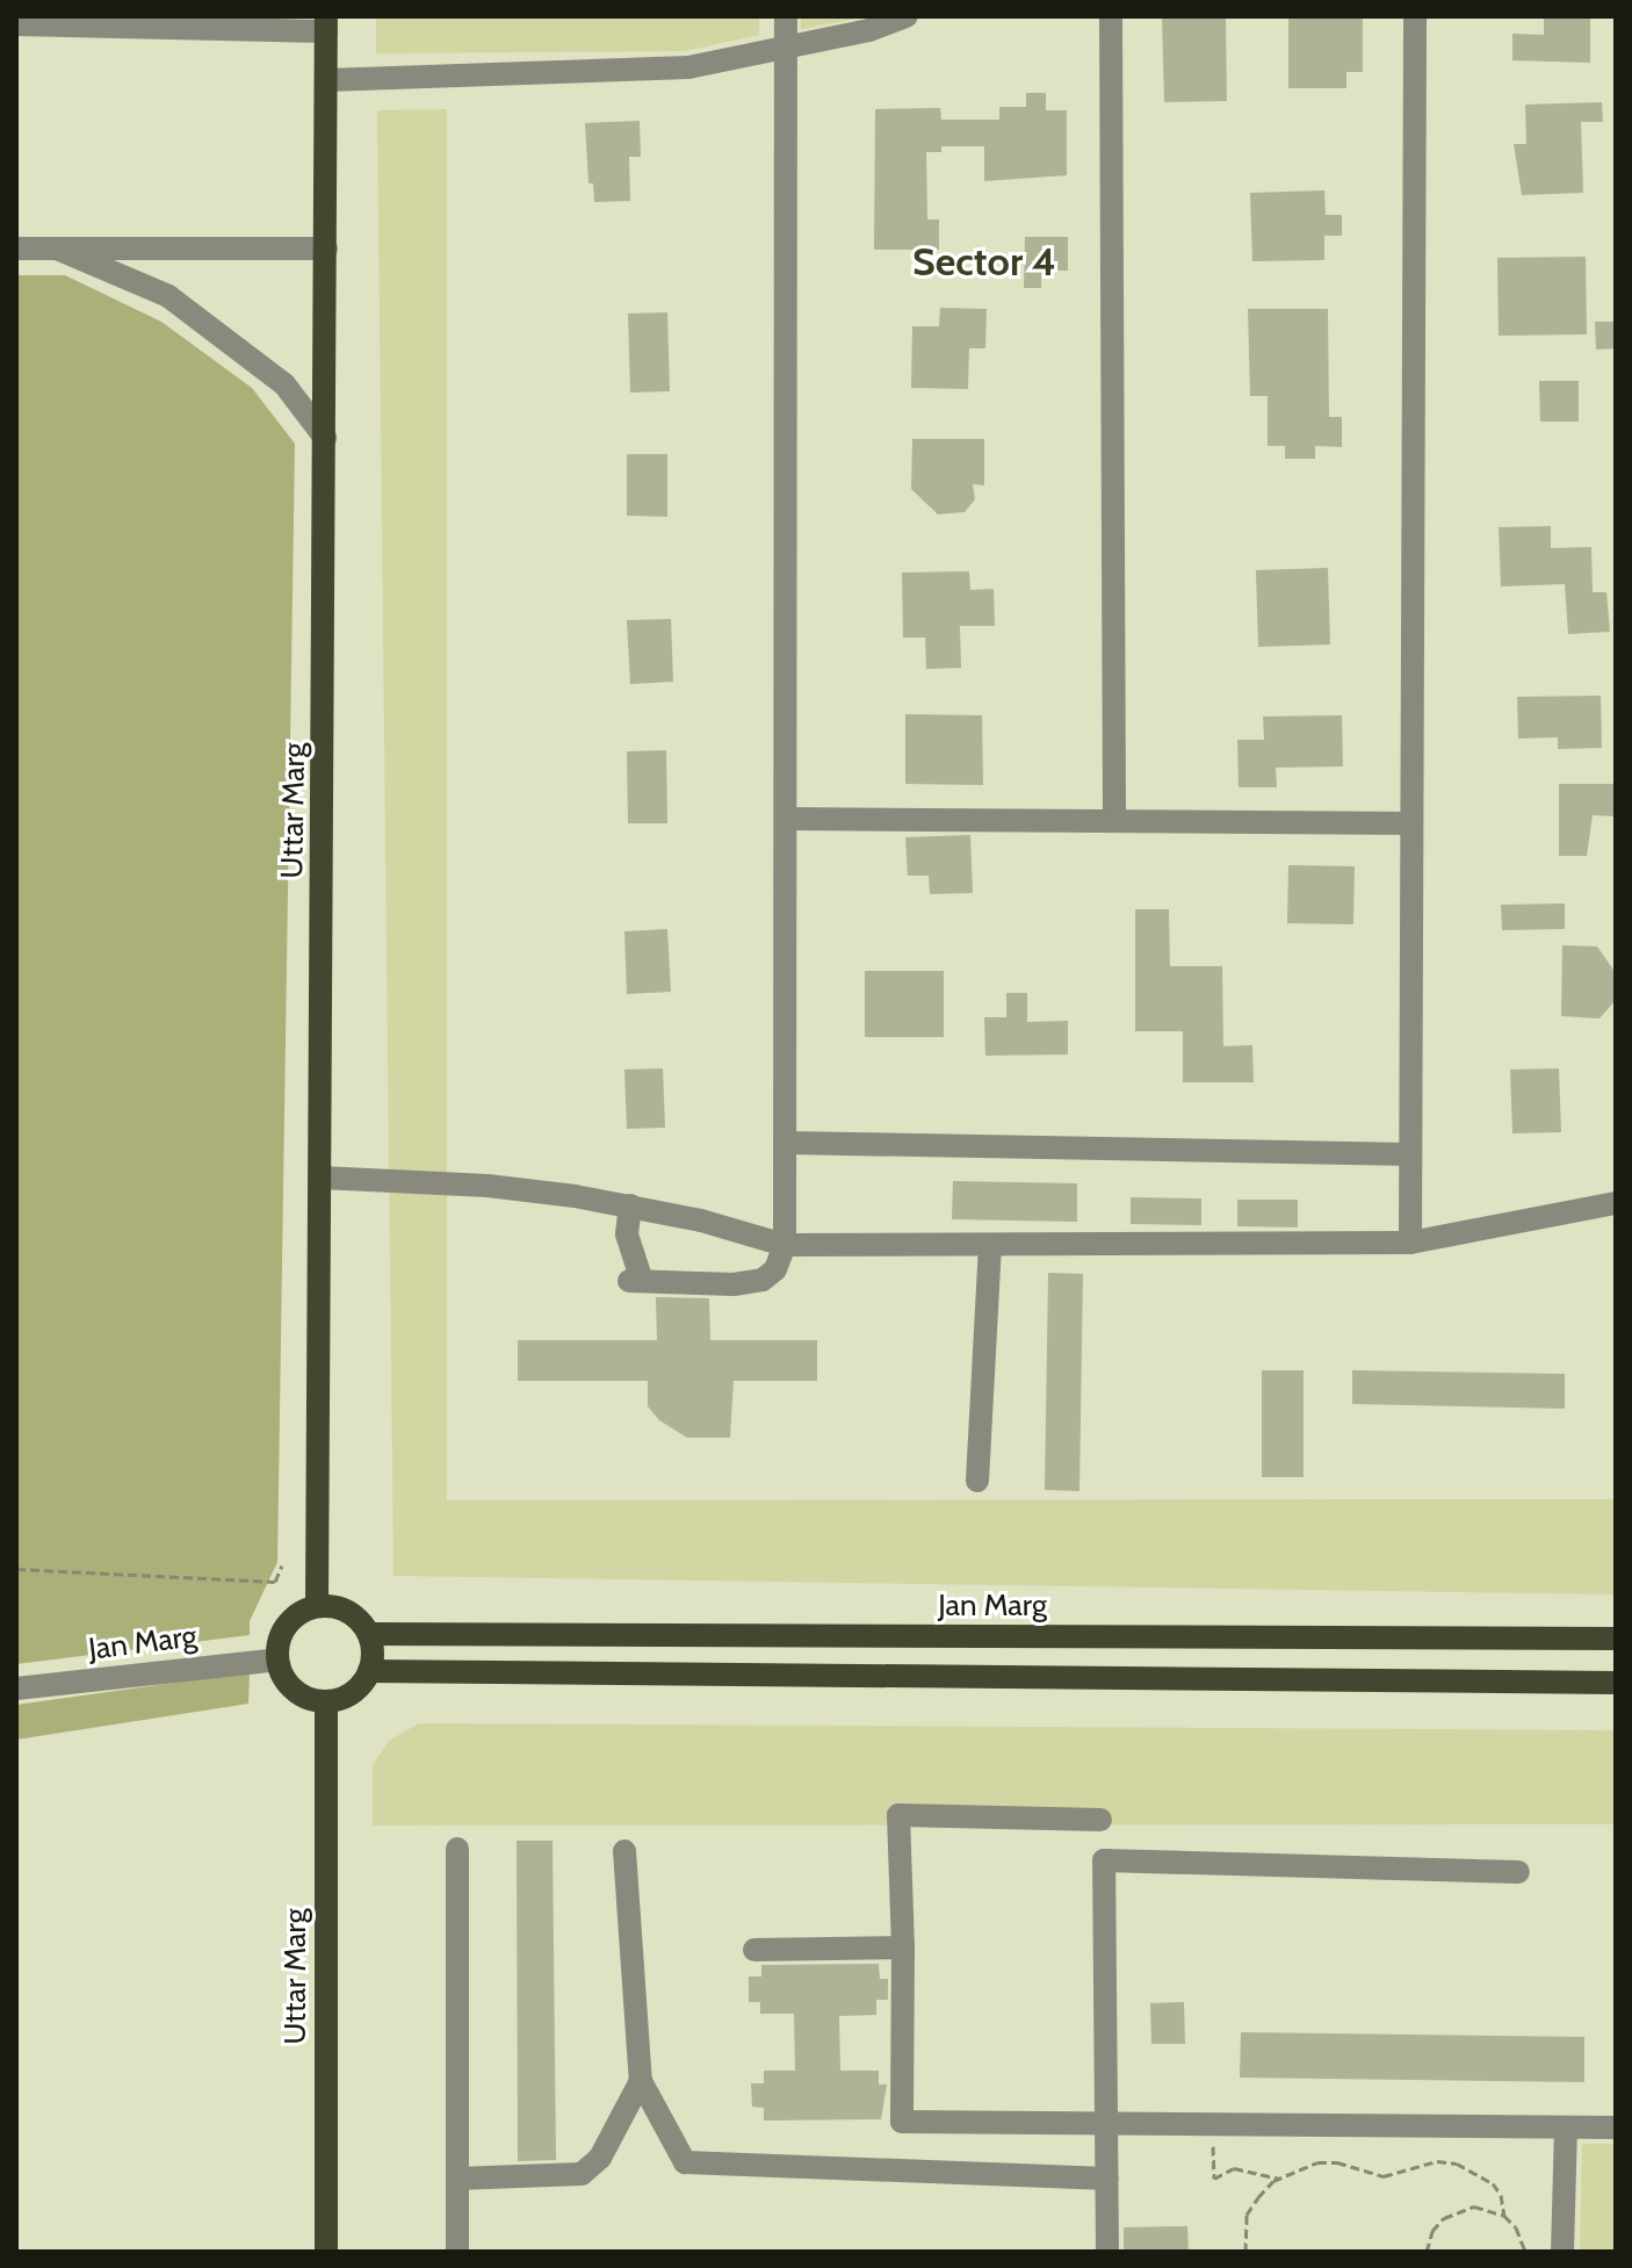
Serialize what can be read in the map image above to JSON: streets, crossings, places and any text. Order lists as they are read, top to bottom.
{
  "streets": {
    "main road": ["Uttar Marg", "Jan Marg"]
  },
  "crossings": [
    ["Uttar Marg", "Jan Marg"]
  ],
  "districts": ["Sector 4"]
}
